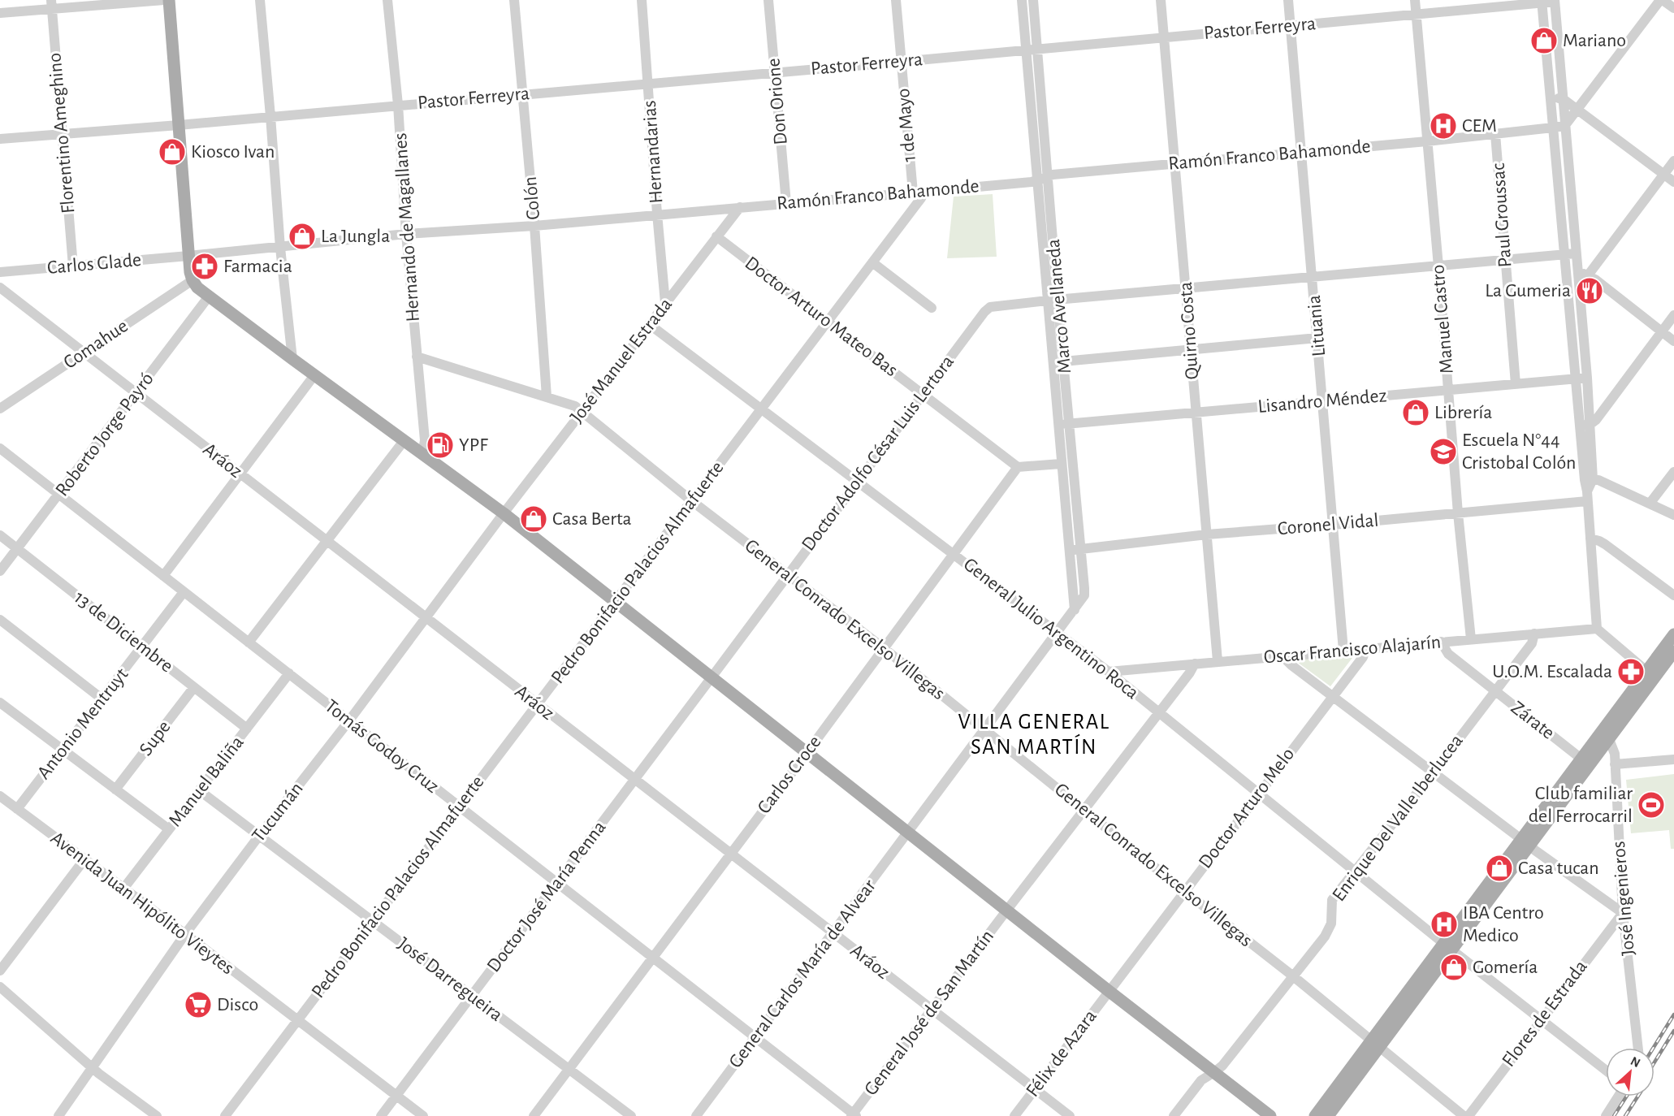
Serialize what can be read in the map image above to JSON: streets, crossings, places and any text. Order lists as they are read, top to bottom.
{
  "streets": {
    "street": [
      "Pastor Ferreyra",
      "Don Orione",
      "1 de Mayo",
      "Florentino Ameghino",
      "Hernandarias",
      "Ramón Franco Bahamonde",
      "Colón",
      "Paul Groussac",
      "Hernando de Magallanes",
      "Carlos Glade",
      "Marco Avellaneda",
      "Doctor Arturo Mateo Bas",
      "Manuel Castro",
      "Lituania",
      "Quirno Costa",
      "Comahue",
      "José Manuel Estrada",
      "Lisandro Méndez",
      "Roberto Jorge Payró",
      "Doctor Adolfo César Luis Lertora",
      "Aráoz",
      "Coronel Vidal",
      "Pedro Bonifacio Palacios Almafuerte",
      "General Conrado Excelso Villegas",
      "General Julio Argentino Roca",
      "13 de Diciembre",
      "Oscar Francisco Alajarín",
      "Zárate",
      "Antonio Mentruyt",
      "Supe",
      "Tomás Godoy Cruz",
      "Carlos Croce",
      "Manuel Baliña",
      "Doctor Arturo Melo",
      "Tucumán",
      "Enrique Del Valle Iberlucea",
      "Doctor José María Penna",
      "José Ingenieros",
      "Avenida Juan Hipólito Vieytes",
      "General Carlos María de Alvear",
      "José Darregueira",
      "General José de San Martín",
      "Flores de Estrada",
      "Félix de Azara"
    ]
  },
  "crossings": [
    ["Pastor Ferreyra", "Don Orione"],
    ["Pastor Ferreyra", "1 de Mayo"],
    ["Pastor Ferreyra", "Florentino Ameghino"],
    ["Pastor Ferreyra", "Hernandarias"],
    ["Pastor Ferreyra", "Colón"],
    ["Pastor Ferreyra", "Hernando de Magallanes"],
    ["Pastor Ferreyra", "Marco Avellaneda"],
    ["Pastor Ferreyra", "Manuel Castro"],
    ["Pastor Ferreyra", "Lituania"],
    ["Pastor Ferreyra", "Quirno Costa"],
    ["Don Orione", "Ramón Franco Bahamonde"],
    ["1 de Mayo", "Ramón Franco Bahamonde"],
    ["Florentino Ameghino", "Carlos Glade"],
    ["Hernandarias", "Ramón Franco Bahamonde"],
    ["Hernandarias", "José Manuel Estrada"],
    ["Ramón Franco Bahamonde", "Colón"],
    ["Ramón Franco Bahamonde", "Paul Groussac"],
    ["Ramón Franco Bahamonde", "Hernando de Magallanes"],
    ["Ramón Franco Bahamonde", "Carlos Glade"],
    ["Ramón Franco Bahamonde", "Marco Avellaneda"],
    ["Ramón Franco Bahamonde", "Manuel Castro"],
    ["Ramón Franco Bahamonde", "Lituania"],
    ["Ramón Franco Bahamonde", "Quirno Costa"],
    ["Ramón Franco Bahamonde", "José Manuel Estrada"],
    ["Ramón Franco Bahamonde", "Pedro Bonifacio Palacios Almafuerte"],
    ["Colón", "General Conrado Excelso Villegas"],
    ["Paul Groussac", "Lisandro Méndez"],
    ["Hernando de Magallanes", "General Conrado Excelso Villegas"],
    ["Marco Avellaneda", "Lisandro Méndez"],
    ["Marco Avellaneda", "Doctor Adolfo César Luis Lertora"],
    ["Marco Avellaneda", "Coronel Vidal"],
    ["Marco Avellaneda", "General Conrado Excelso Villegas"],
    ["Marco Avellaneda", "General Julio Argentino Roca"],
    ["Marco Avellaneda", "General Carlos María de Alvear"],
    ["Doctor Arturo Mateo Bas", "José Manuel Estrada"],
    ["Doctor Arturo Mateo Bas", "Doctor Adolfo César Luis Lertora"],
    ["Doctor Arturo Mateo Bas", "Pedro Bonifacio Palacios Almafuerte"],
    ["Doctor Arturo Mateo Bas", "Carlos Croce"],
    ["Manuel Castro", "Lisandro Méndez"],
    ["Manuel Castro", "Coronel Vidal"],
    ["Manuel Castro", "Oscar Francisco Alajarín"],
    ["Lituania", "Lisandro Méndez"],
    ["Lituania", "Coronel Vidal"],
    ["Lituania", "Oscar Francisco Alajarín"],
    ["Quirno Costa", "Lisandro Méndez"],
    ["Quirno Costa", "Coronel Vidal"],
    ["Quirno Costa", "Oscar Francisco Alajarín"],
    ["Comahue", "Aráoz"],
    ["José Manuel Estrada", "General Conrado Excelso Villegas"],
    ["José Manuel Estrada", "General Julio Argentino Roca"],
    ["José Manuel Estrada", "Tucumán"],
    ["Roberto Jorge Payró", "Aráoz"],
    ["Roberto Jorge Payró", "13 de Diciembre"],
    ["Roberto Jorge Payró", "Tomás Godoy Cruz"],
    ["Doctor Adolfo César Luis Lertora", "General Conrado Excelso Villegas"],
    ["Doctor Adolfo César Luis Lertora", "General Julio Argentino Roca"],
    ["Doctor Adolfo César Luis Lertora", "Doctor José María Penna"],
    ["Aráoz", "Pedro Bonifacio Palacios Almafuerte"],
    ["Aráoz", "Carlos Croce"],
    ["Aráoz", "Tucumán"],
    ["Aráoz", "Doctor José María Penna"],
    ["Aráoz", "General Carlos María de Alvear"],
    ["Aráoz", "General José de San Martín"],
    ["Aráoz", "Félix de Azara"],
    ["Pedro Bonifacio Palacios Almafuerte", "General Conrado Excelso Villegas"],
    ["Pedro Bonifacio Palacios Almafuerte", "General Julio Argentino Roca"],
    ["Pedro Bonifacio Palacios Almafuerte", "Tomás Godoy Cruz"],
    ["Pedro Bonifacio Palacios Almafuerte", "Avenida Juan Hipólito Vieytes"],
    ["Pedro Bonifacio Palacios Almafuerte", "José Darregueira"],
    ["General Conrado Excelso Villegas", "Carlos Croce"],
    ["General Conrado Excelso Villegas", "Doctor Arturo Melo"],
    ["General Conrado Excelso Villegas", "Enrique Del Valle Iberlucea"],
    ["General Conrado Excelso Villegas", "General Carlos María de Alvear"],
    ["General Conrado Excelso Villegas", "General José de San Martín"],
    ["General Julio Argentino Roca", "Oscar Francisco Alajarín"],
    ["General Julio Argentino Roca", "Carlos Croce"],
    ["General Julio Argentino Roca", "Doctor Arturo Melo"],
    ["General Julio Argentino Roca", "Enrique Del Valle Iberlucea"],
    ["General Julio Argentino Roca", "General José de San Martín"],
    ["General Julio Argentino Roca", "Flores de Estrada"],
    ["13 de Diciembre", "Antonio Mentruyt"],
    ["13 de Diciembre", "Supe"],
    ["13 de Diciembre", "Manuel Baliña"],
    ["Oscar Francisco Alajarín", "Zárate"],
    ["Oscar Francisco Alajarín", "Doctor Arturo Melo"],
    ["Oscar Francisco Alajarín", "Enrique Del Valle Iberlucea"],
    ["Oscar Francisco Alajarín", "General José de San Martín"],
    ["Zárate", "Enrique Del Valle Iberlucea"],
    ["Antonio Mentruyt", "Tomás Godoy Cruz"],
    ["Antonio Mentruyt", "Avenida Juan Hipólito Vieytes"],
    ["Tomás Godoy Cruz", "Carlos Croce"],
    ["Tomás Godoy Cruz", "Manuel Baliña"],
    ["Tomás Godoy Cruz", "Tucumán"],
    ["Tomás Godoy Cruz", "Doctor José María Penna"],
    ["Tomás Godoy Cruz", "General Carlos María de Alvear"],
    ["Tomás Godoy Cruz", "General José de San Martín"],
    ["Carlos Croce", "José Darregueira"],
    ["Manuel Baliña", "Avenida Juan Hipólito Vieytes"],
    ["Manuel Baliña", "José Darregueira"],
    ["Doctor Arturo Melo", "Félix de Azara"],
    ["Tucumán", "Avenida Juan Hipólito Vieytes"],
    ["Tucumán", "José Darregueira"],
    ["Doctor José María Penna", "Avenida Juan Hipólito Vieytes"],
    ["Doctor José María Penna", "José Darregueira"],
    ["José Ingenieros", "Flores de Estrada"]
  ],
  "districts": ["VILLA GENERAL SAN MARTÍN"],
  "places": {
    "shop": [
      "Mariano",
      "Kiosco Ivan",
      "La Jungla",
      "Librería",
      "Casa Berta",
      "Casa tucan",
      "Gomería"
    ],
    "hospital": ["CEM", "IBA Centro Medico"],
    "pharmacy": ["Farmacia", "U.O.M. Escalada"],
    "restaurant": ["La Gumeria"],
    "fuel station": ["YPF"],
    "school or university": ["Escuela N°44 Cristobal Colón"],
    "sports": ["Club familiar del Ferrocarril"],
    "supermarket": ["Disco"]
  },
  "north": "top right"
}
